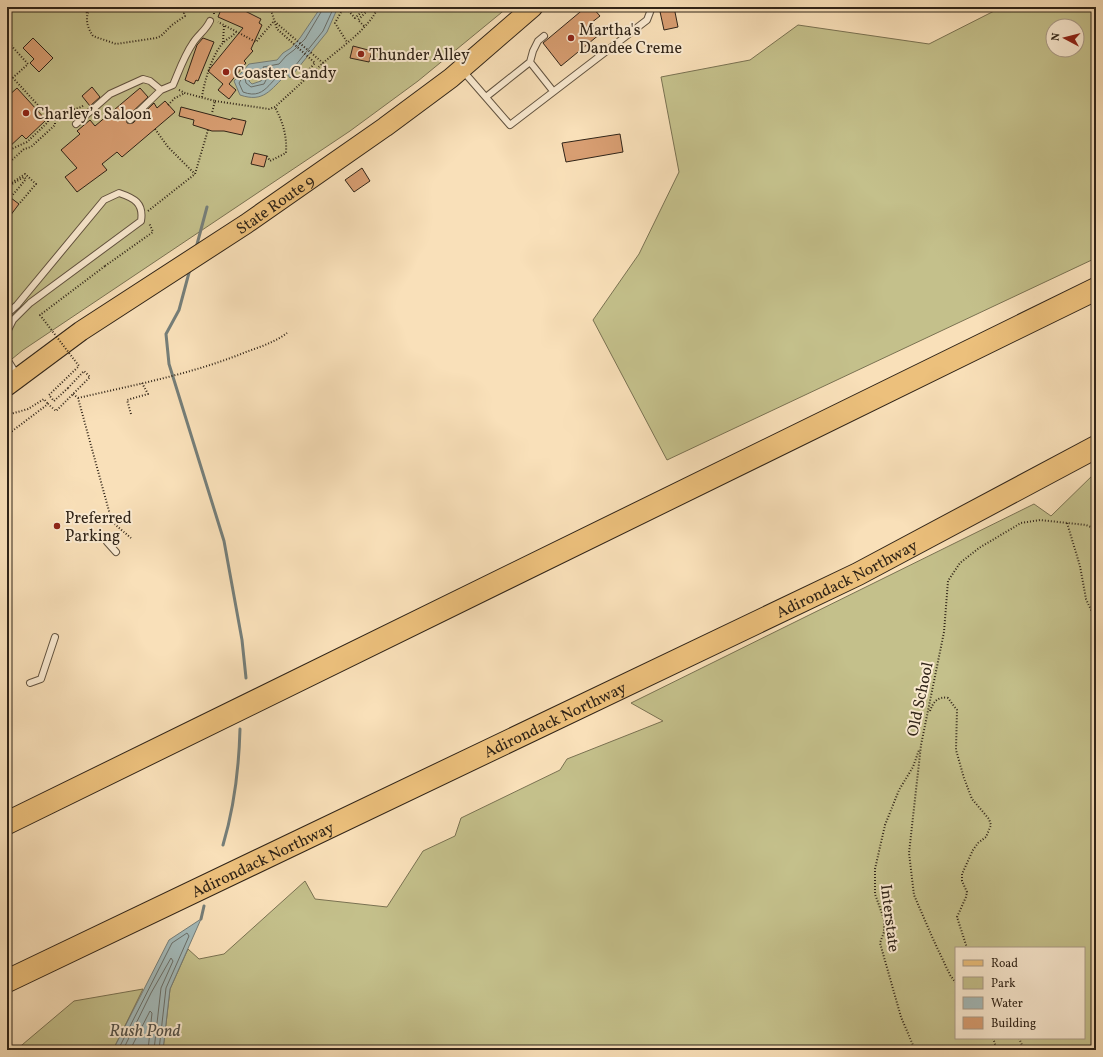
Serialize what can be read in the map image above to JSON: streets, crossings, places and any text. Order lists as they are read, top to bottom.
{
  "streets": {
    "highway": ["Adirondack Northway"],
    "main road": ["State Route 9"],
    "path": ["Old School", "Interstate"]
  },
  "crossings": [
    ["Old School", "Interstate"]
  ],
  "water": ["Rush Pond"],
  "places": [
    "Martha's Dandee Creme",
    "Thunder Alley",
    "Coaster Candy",
    "Charley’s Saloon",
    "Preferred Parking"
  ],
  "legend": [
    "Road",
    "Park",
    "Water",
    "Building"
  ],
  "north": "left"
}
